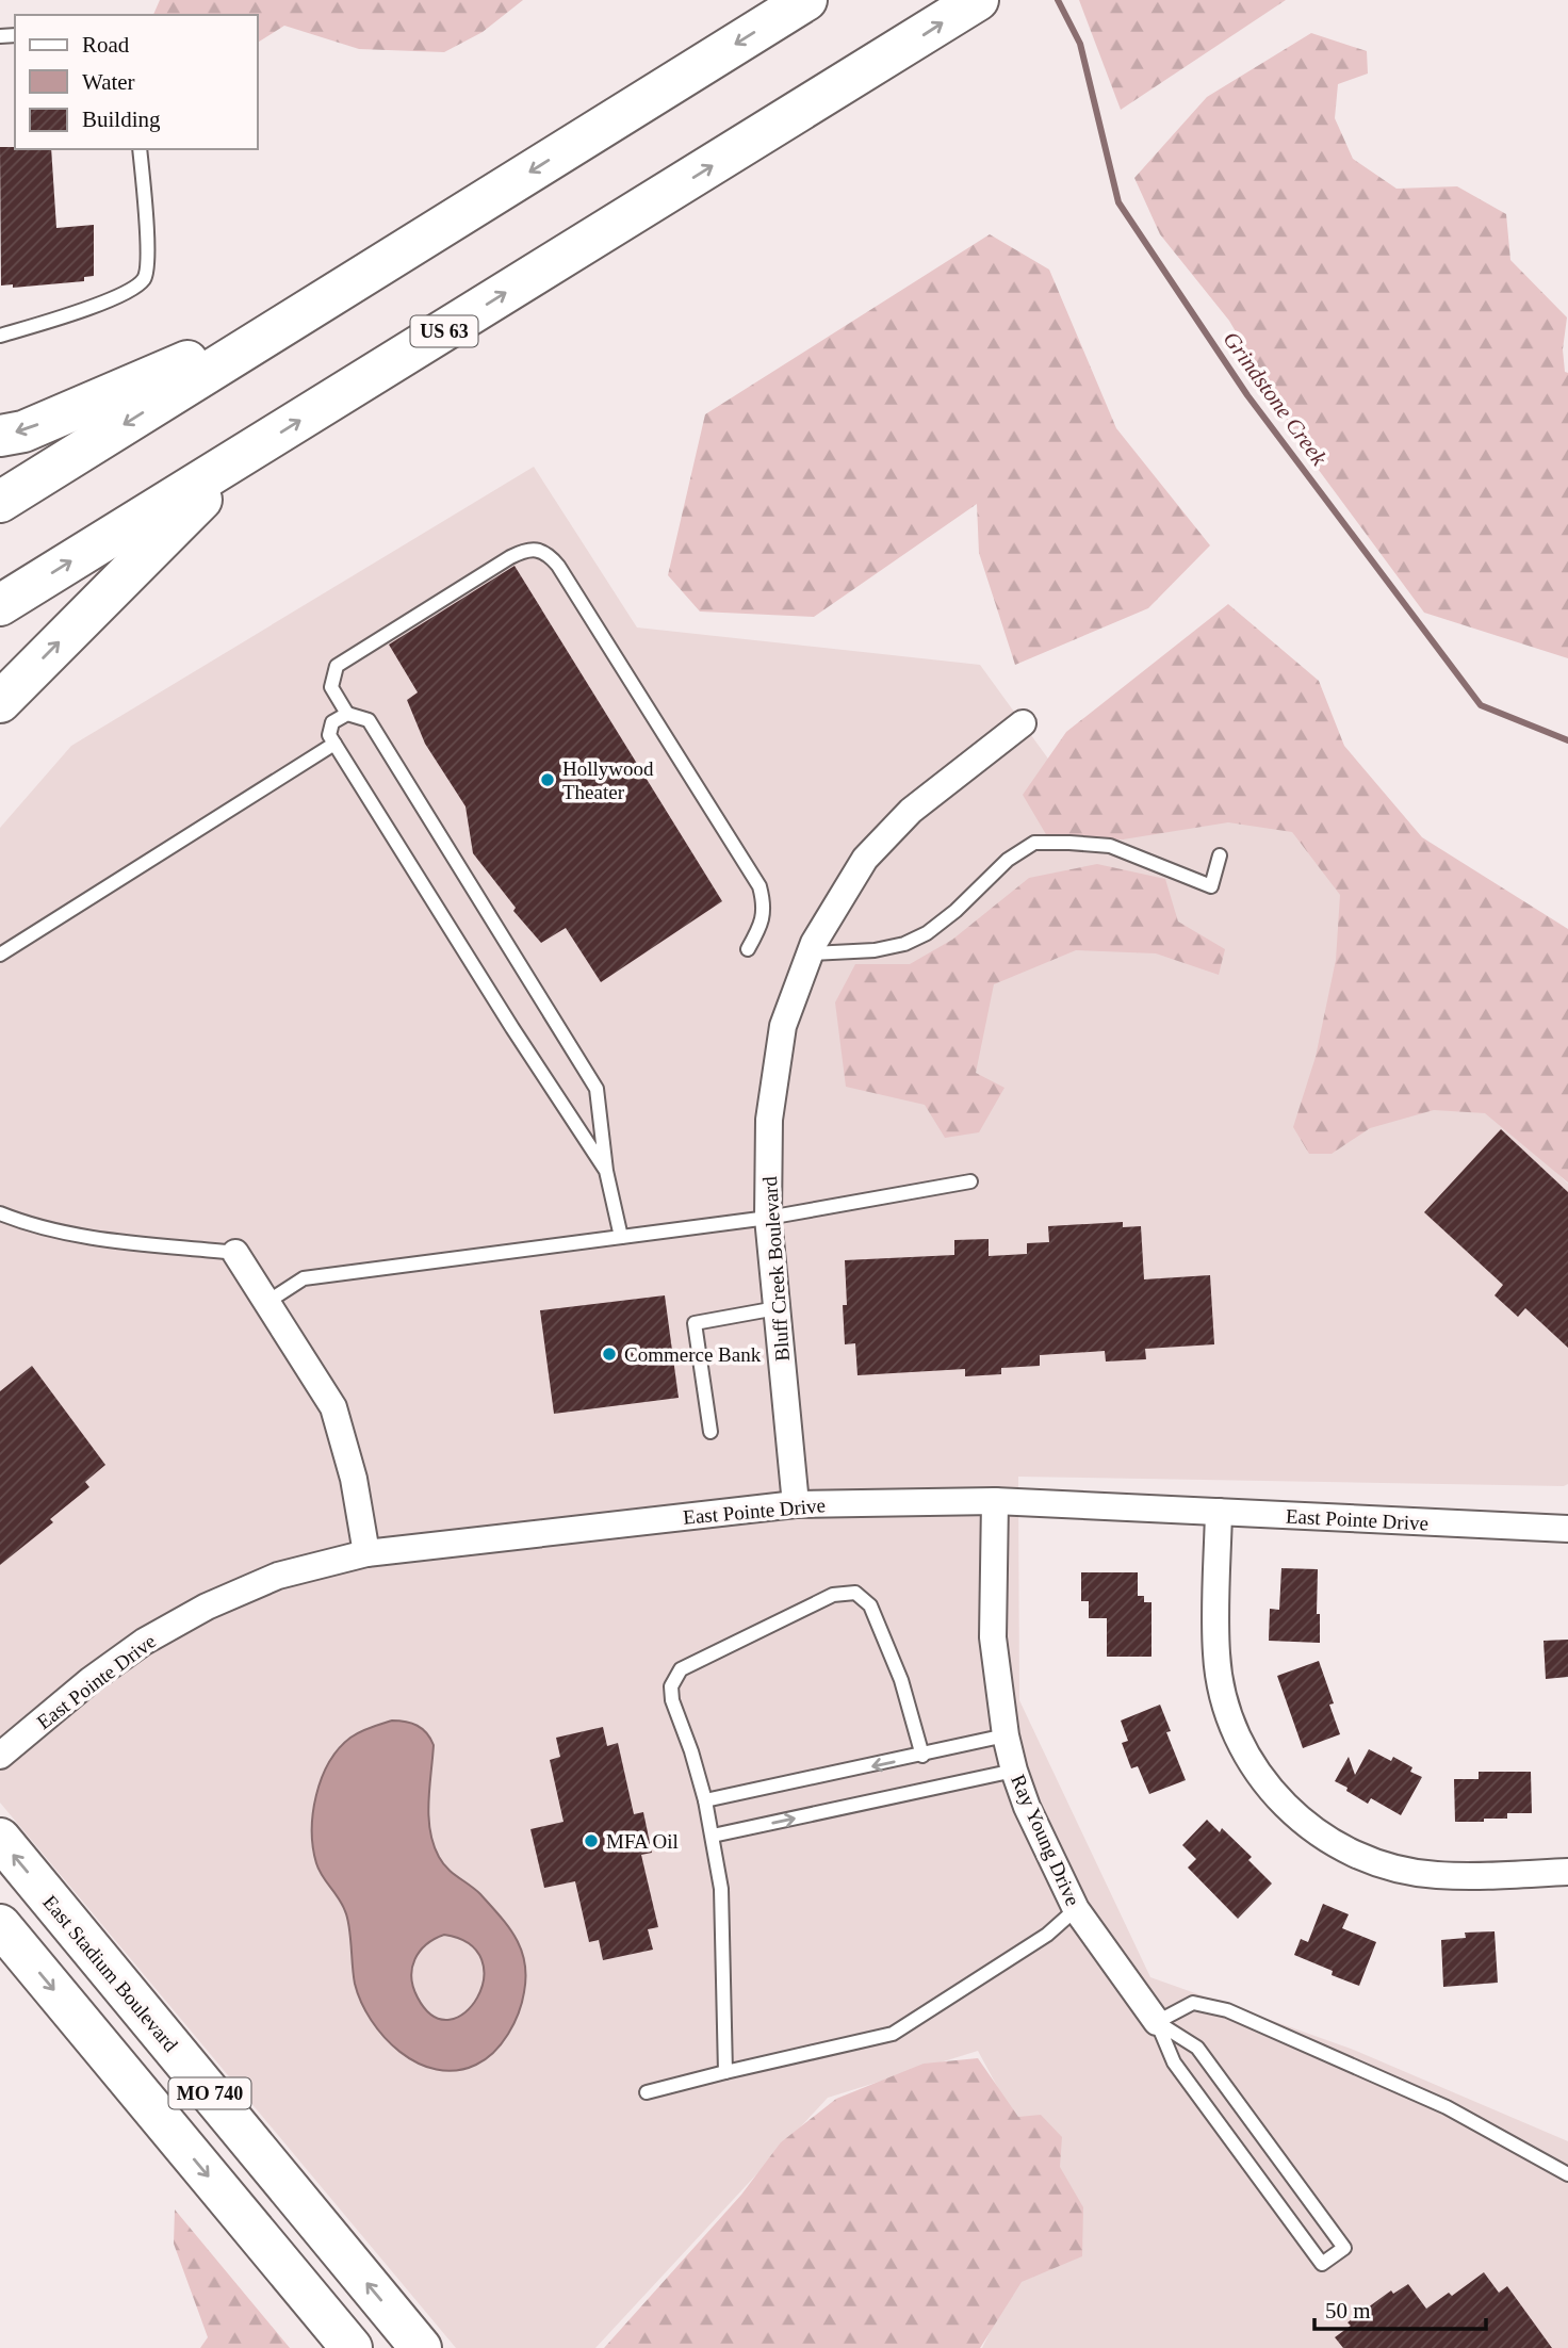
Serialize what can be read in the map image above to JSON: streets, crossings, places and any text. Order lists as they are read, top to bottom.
{
  "streets": {
    "main road": ["US 63", "East Stadium Boulevard", "MO 740"],
    "street": ["Bluff Creek Boulevard", "East Pointe Drive", "Ray Young Drive"]
  },
  "crossings": [
    ["Bluff Creek Boulevard", "East Pointe Drive"],
    ["East Pointe Drive", "Ray Young Drive"]
  ],
  "water": ["Grindstone Creek"],
  "places": ["Hollywood Theater", "Commerce Bank", "MFA Oil"],
  "legend": ["Road", "Water", "Building"],
  "scale_bar": "50 m"
}
